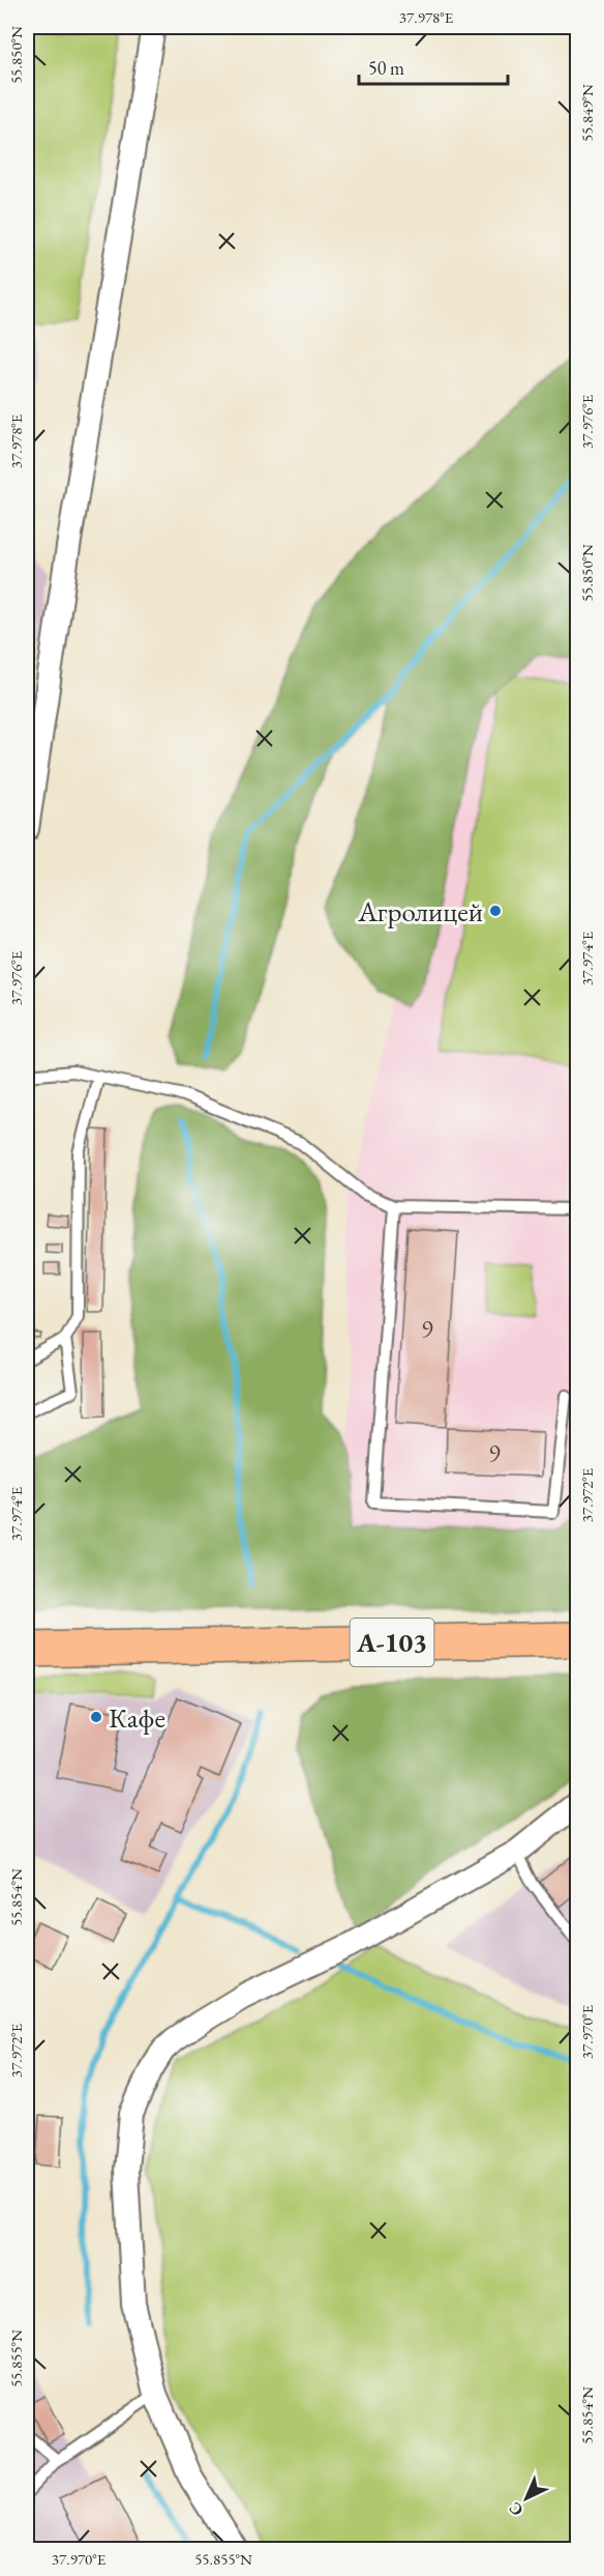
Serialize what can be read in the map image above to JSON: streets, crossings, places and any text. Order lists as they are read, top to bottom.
{
  "streets": {
    "main road": ["А-103"]
  },
  "places": ["Агролицей", "Кафе"],
  "house_numbers": ["9", "9"],
  "scale_bar": "50 m",
  "north": "bottom left",
  "coordinates": [
    "37.978°E",
    "55.850°N",
    "55.849°N",
    "37.976°E",
    "37.974°E",
    "37.972°E",
    "55.854°N",
    "37.970°E",
    "55.855°N"
  ]
}
